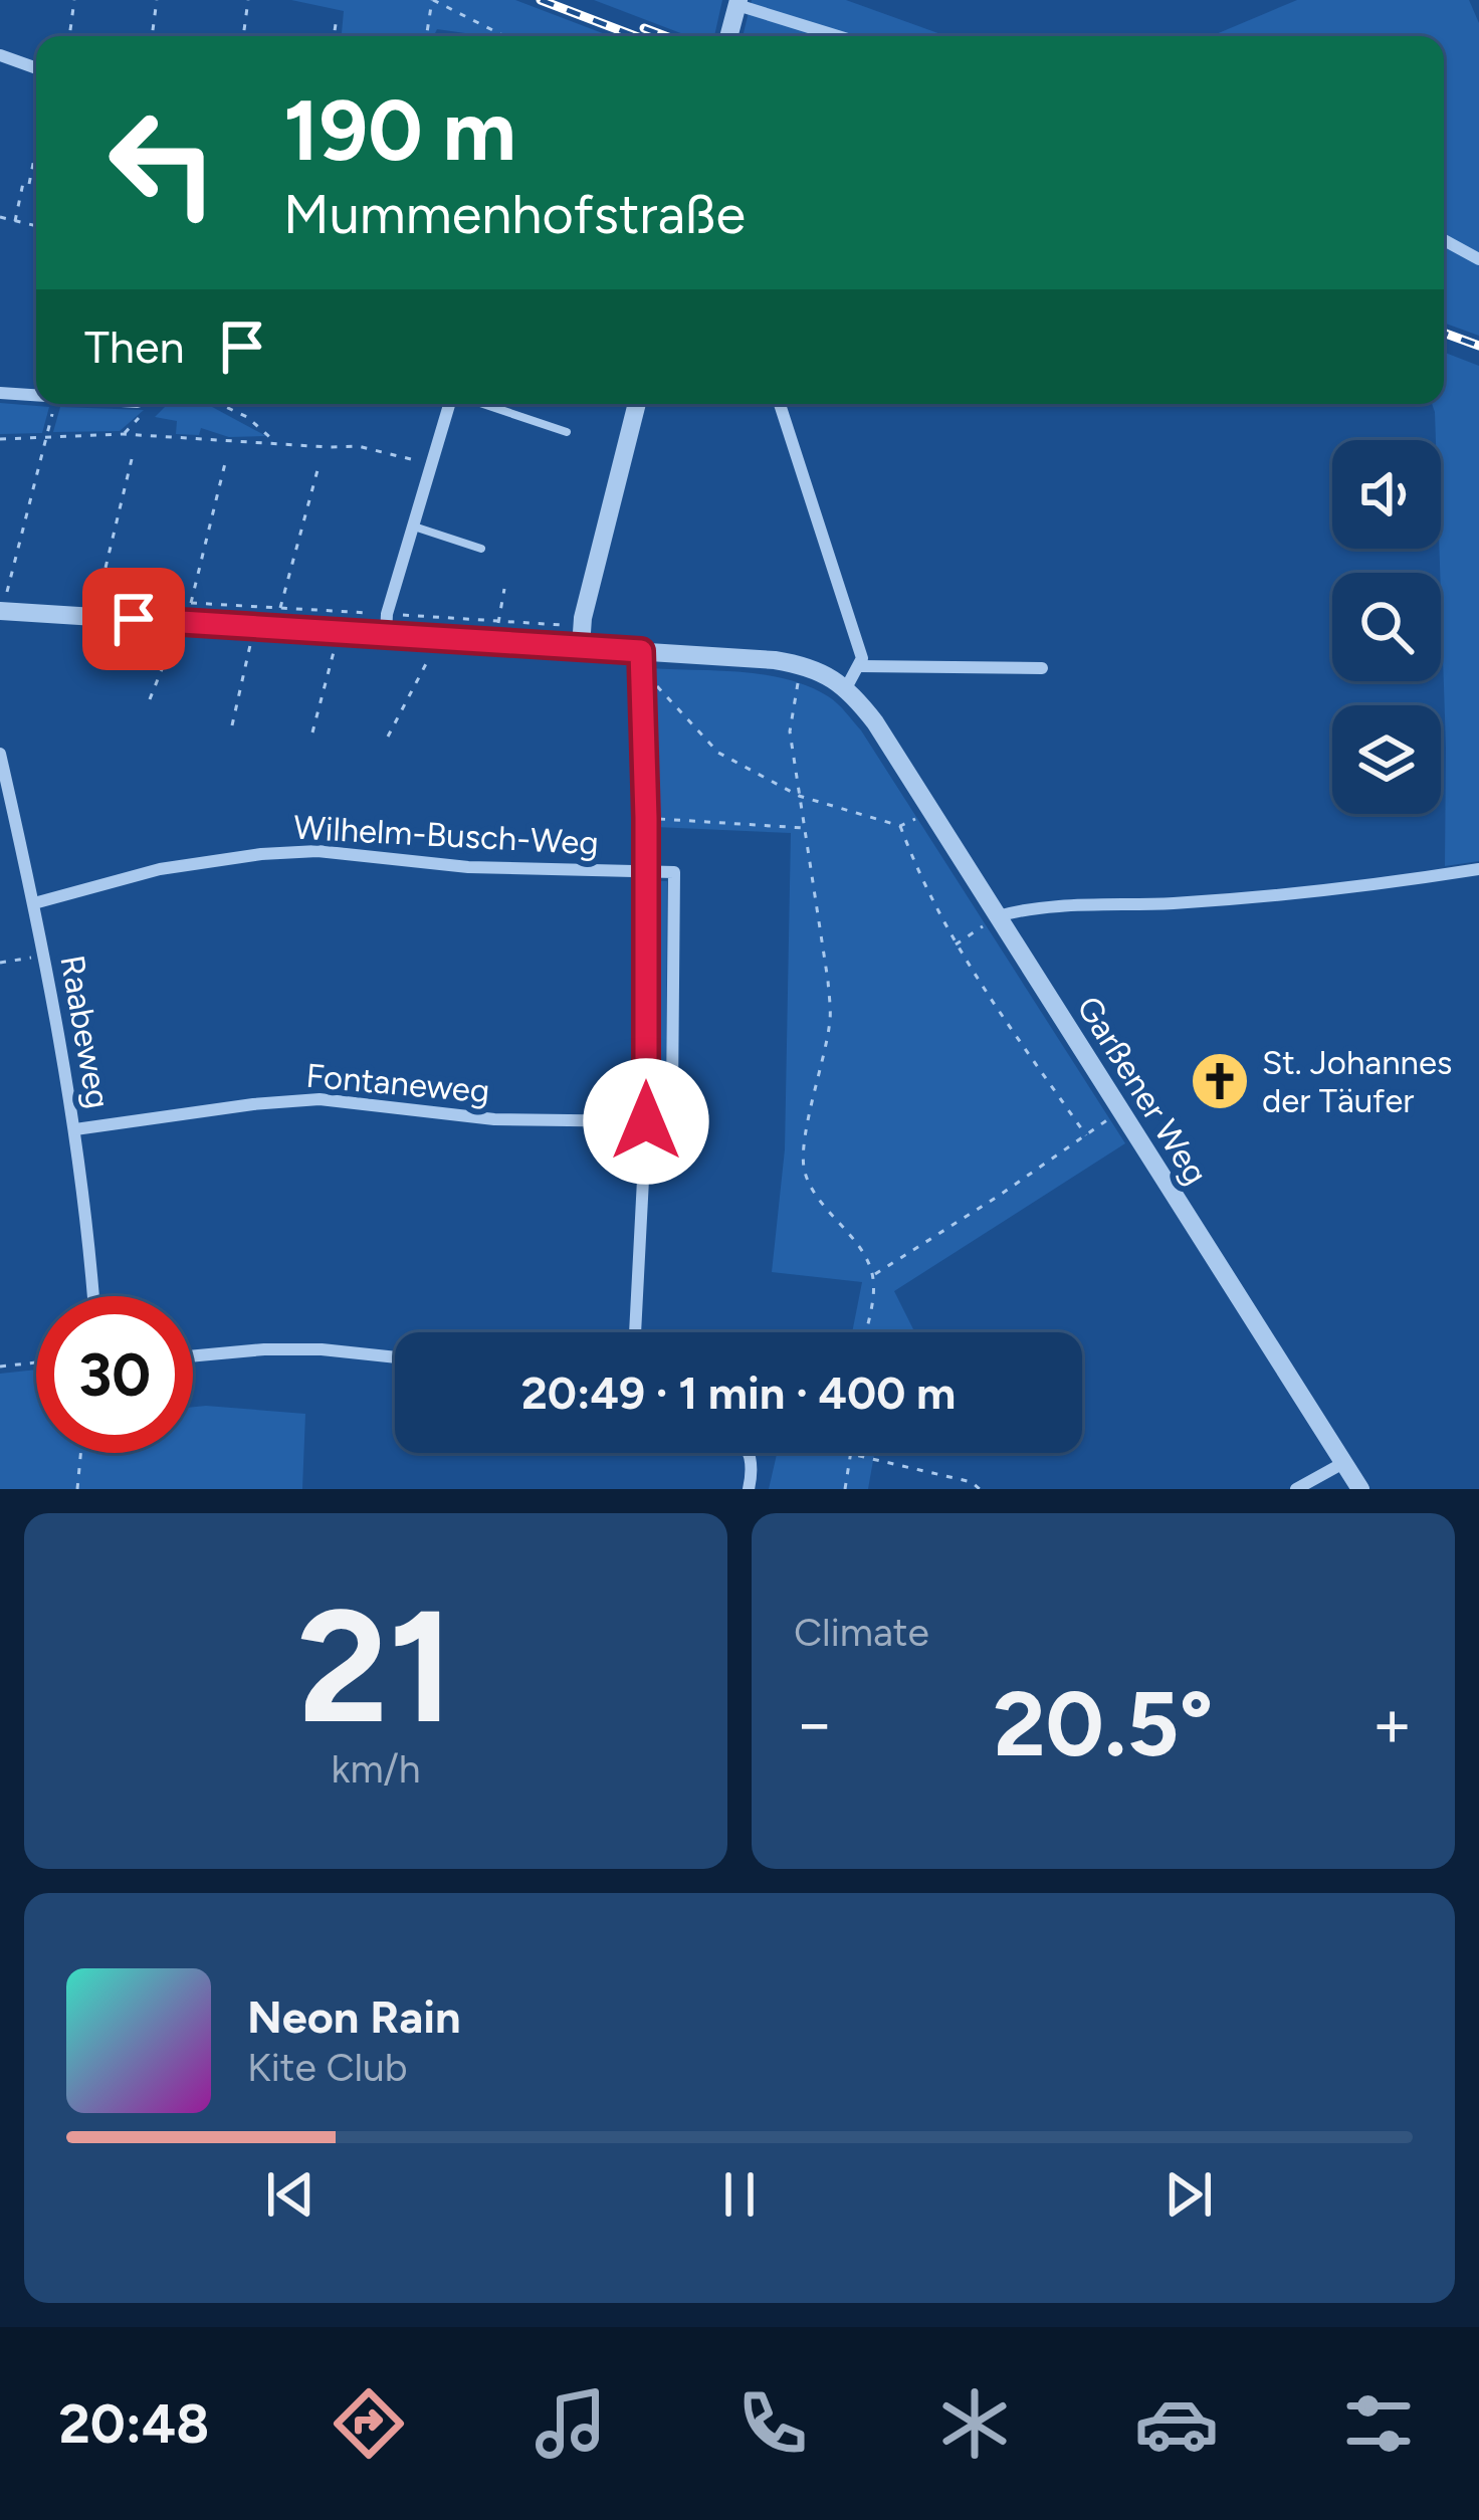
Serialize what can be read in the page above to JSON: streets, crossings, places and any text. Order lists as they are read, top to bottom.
{
  "streets": {
    "street": [
      "Wilhelm-Busch-Weg",
      "Raabeweg",
      "Fontaneweg",
      "Garßener Weg"
    ]
  },
  "crossings": [
    ["Wilhelm-Busch-Weg", "Raabeweg"],
    ["Raabeweg", "Fontaneweg"]
  ],
  "places": {
    "church": ["St. Johannes der Täufer"]
  },
  "page": {
    "turn": ["190 m", "Mummenhofstraße"],
    "then": "Then",
    "limit": "30",
    "trip": "20:49 · 1 min · 400 m",
    "tile": [
      ["21", "km/h"],
      "Climate"
    ],
    "heat": ["−", "20.5°", "+"],
    "song": ["Neon Rain", "Kite Club"],
    "tabs": "20:48"
  }
}
